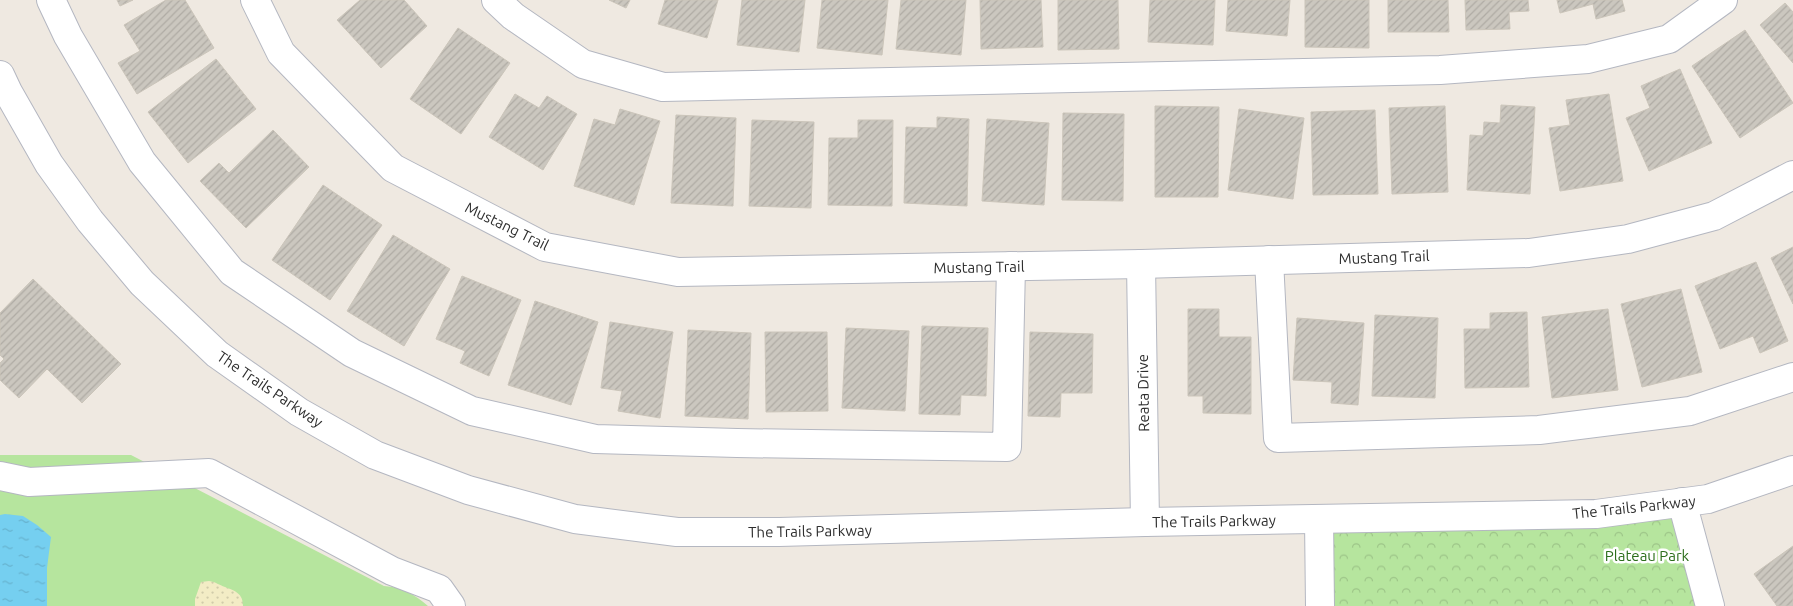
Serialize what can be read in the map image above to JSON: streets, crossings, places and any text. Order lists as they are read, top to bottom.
{
  "streets": {
    "street": ["Mustang Trail", "The Trails Parkway", "Reata Drive"]
  },
  "crossings": [
    ["Mustang Trail", "Reata Drive"],
    ["The Trails Parkway", "Reata Drive"]
  ],
  "parks": ["Plateau Park"]
}
